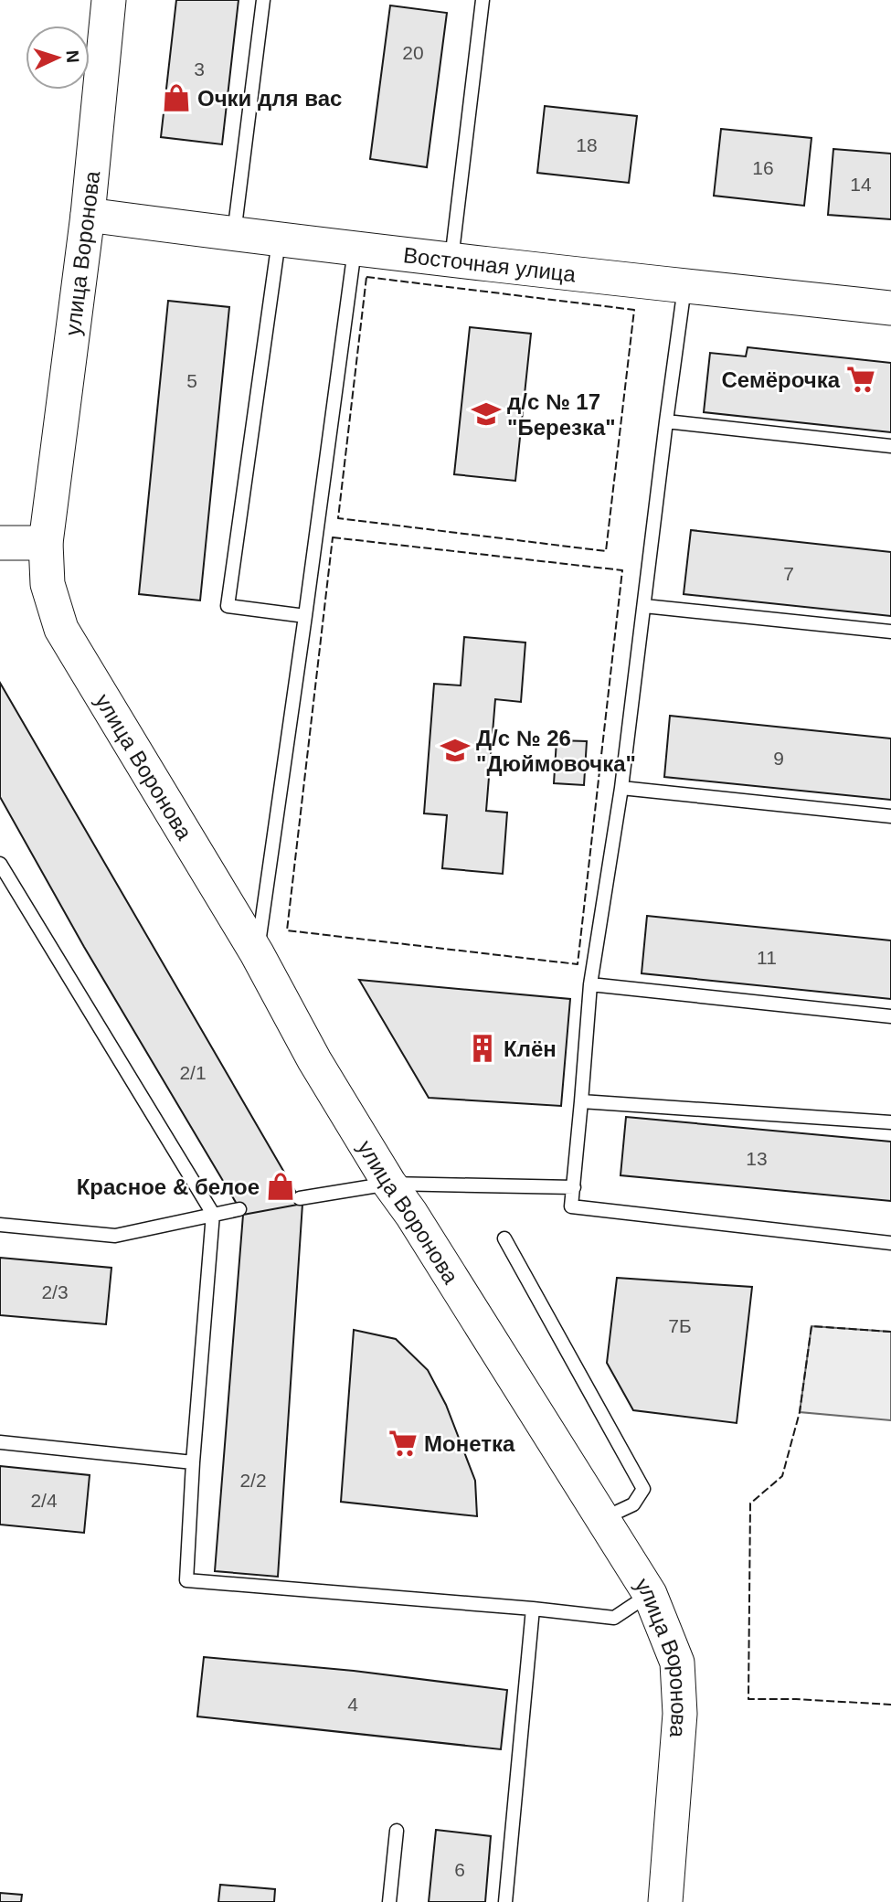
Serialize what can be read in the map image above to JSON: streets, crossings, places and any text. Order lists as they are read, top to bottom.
{
  "streets": {
    "street": ["улица Воронова", "Восточная улица"]
  },
  "crossings": [
    ["улица Воронова", "Восточная улица"]
  ],
  "places": {
    "shop": ["Очки для вас", "Красное & белое"],
    "supermarket": ["Семёрочка", "Монетка"],
    "school or university": ["д/с № 17 \"Березка\"", "Д/с № 26 \"Дюймовочка\""],
    "building": ["Клён"]
  },
  "house_numbers": [
    "20",
    "3",
    "18",
    "16",
    "14",
    "5",
    "7",
    "9",
    "11",
    "2/1",
    "13",
    "2/3",
    "7Б",
    "2/2",
    "2/4",
    "4",
    "6"
  ],
  "north": "right"
}
